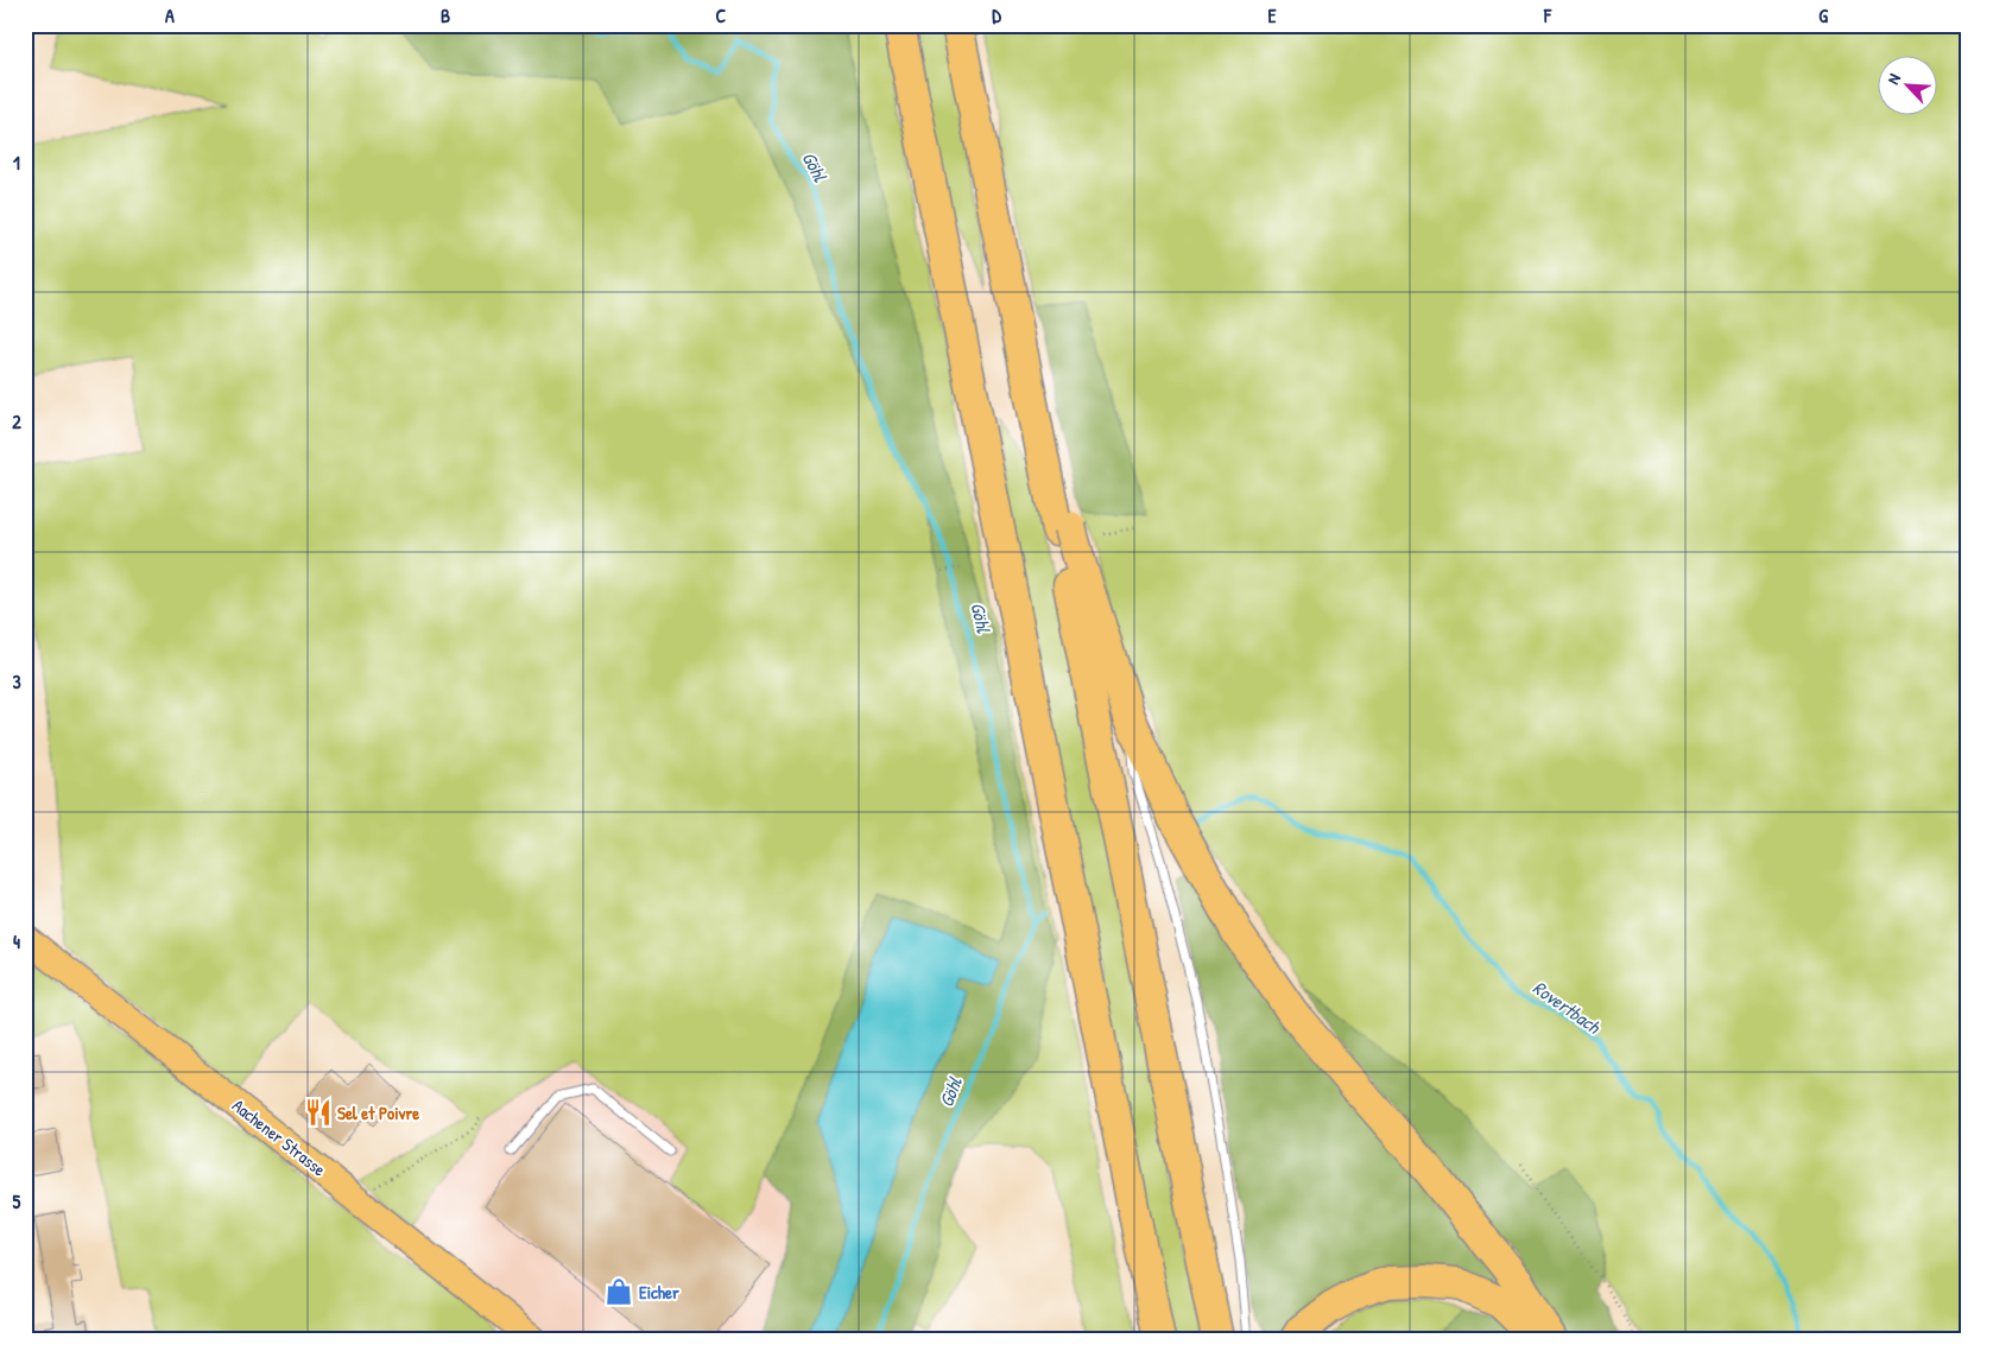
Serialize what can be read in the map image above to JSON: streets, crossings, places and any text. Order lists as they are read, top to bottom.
{
  "streets": {
    "main road": ["Aachener Strasse"]
  },
  "water": ["Göhl", "Rovertbach"],
  "places": {
    "restaurant": ["Sel et Poivre"],
    "shop": ["Eicher"]
  },
  "north": "top left",
  "grid": {
    "columns": [
      "A",
      "B",
      "C",
      "D",
      "E",
      "F",
      "G"
    ],
    "rows": [
      "1",
      "2",
      "3",
      "4",
      "5"
    ]
  }
}
